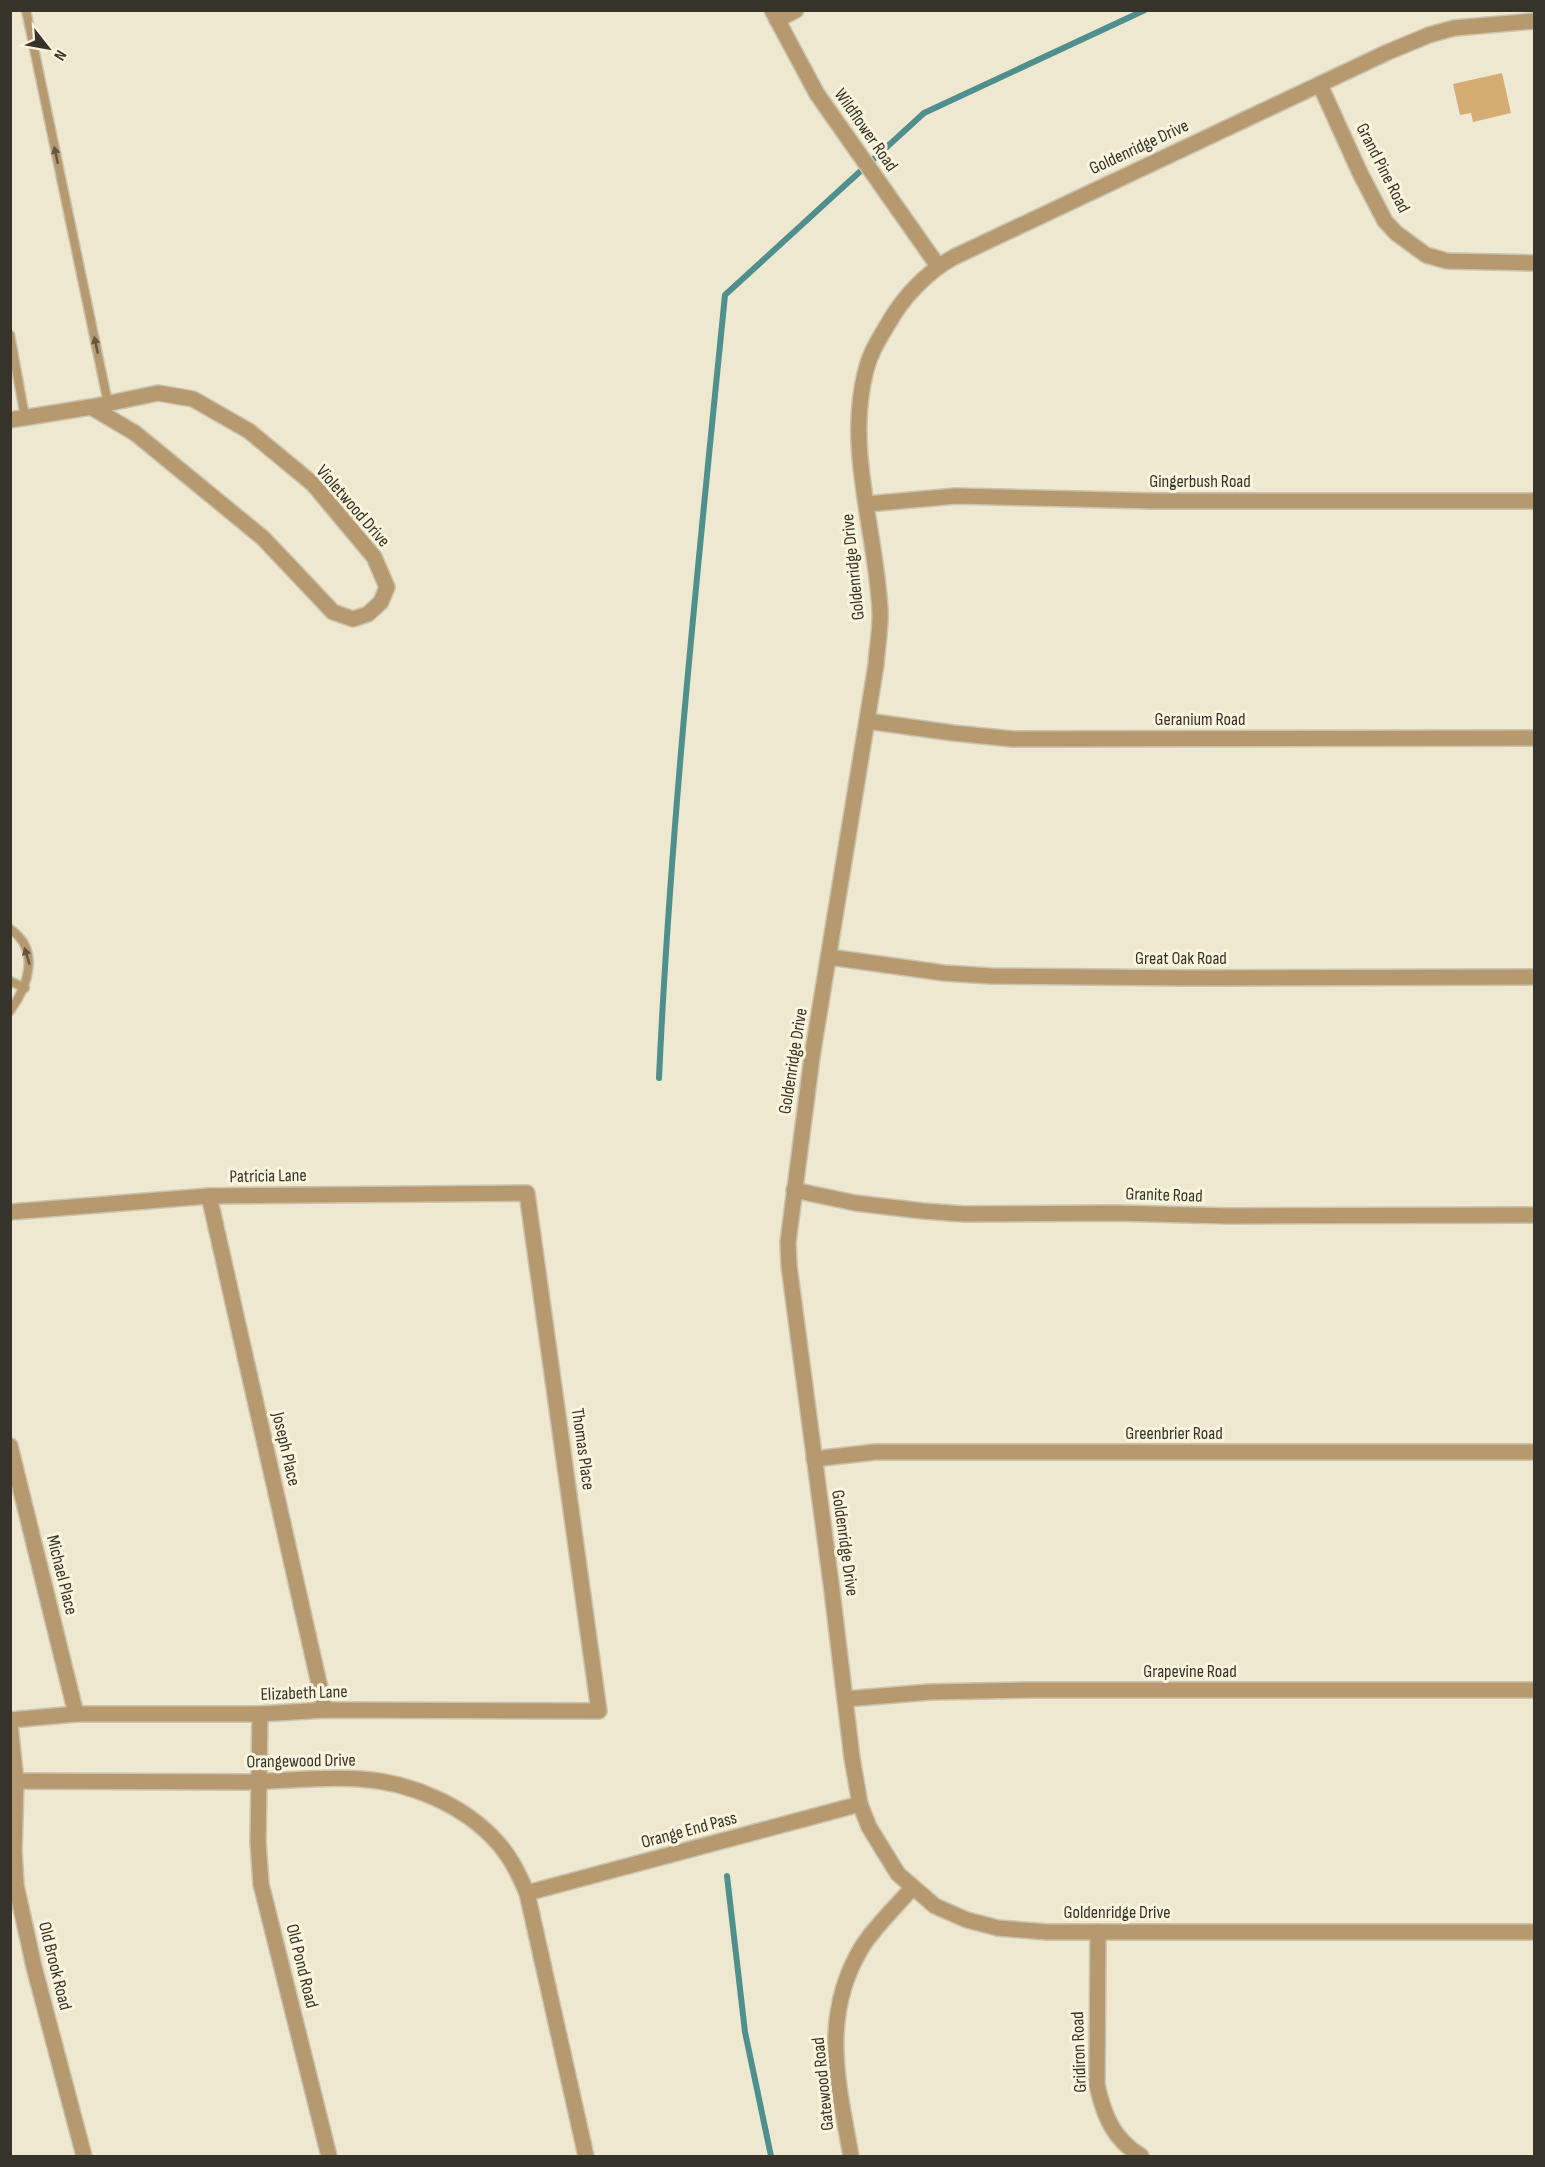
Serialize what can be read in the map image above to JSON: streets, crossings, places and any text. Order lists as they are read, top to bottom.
{
  "streets": {
    "street": [
      "Wildflower Road",
      "Goldenridge Drive",
      "Grand Pine Road",
      "Gingerbush Road",
      "Violetwood Drive",
      "Geranium Road",
      "Great Oak Road",
      "Patricia Lane",
      "Granite Road",
      "Greenbrier Road",
      "Joseph Place",
      "Thomas Place",
      "Michael Place",
      "Grapevine Road",
      "Elizabeth Lane",
      "Orangewood Drive",
      "Orange End Pass",
      "Old Brook Road",
      "Old Pond Road",
      "Gridiron Road",
      "Gatewood Road"
    ]
  },
  "crossings": [
    ["Wildflower Road", "Goldenridge Drive"],
    ["Goldenridge Drive", "Grand Pine Road"],
    ["Goldenridge Drive", "Gingerbush Road"],
    ["Goldenridge Drive", "Geranium Road"],
    ["Goldenridge Drive", "Great Oak Road"],
    ["Goldenridge Drive", "Granite Road"],
    ["Goldenridge Drive", "Greenbrier Road"],
    ["Goldenridge Drive", "Grapevine Road"],
    ["Goldenridge Drive", "Orange End Pass"],
    ["Goldenridge Drive", "Gridiron Road"],
    ["Goldenridge Drive", "Gatewood Road"],
    ["Patricia Lane", "Joseph Place"],
    ["Patricia Lane", "Thomas Place"],
    ["Joseph Place", "Elizabeth Lane"],
    ["Thomas Place", "Elizabeth Lane"],
    ["Michael Place", "Elizabeth Lane"],
    ["Elizabeth Lane", "Old Brook Road"],
    ["Elizabeth Lane", "Old Pond Road"],
    ["Orangewood Drive", "Orange End Pass"],
    ["Orangewood Drive", "Old Brook Road"],
    ["Orangewood Drive", "Old Pond Road"]
  ],
  "north": "bottom right"
}
